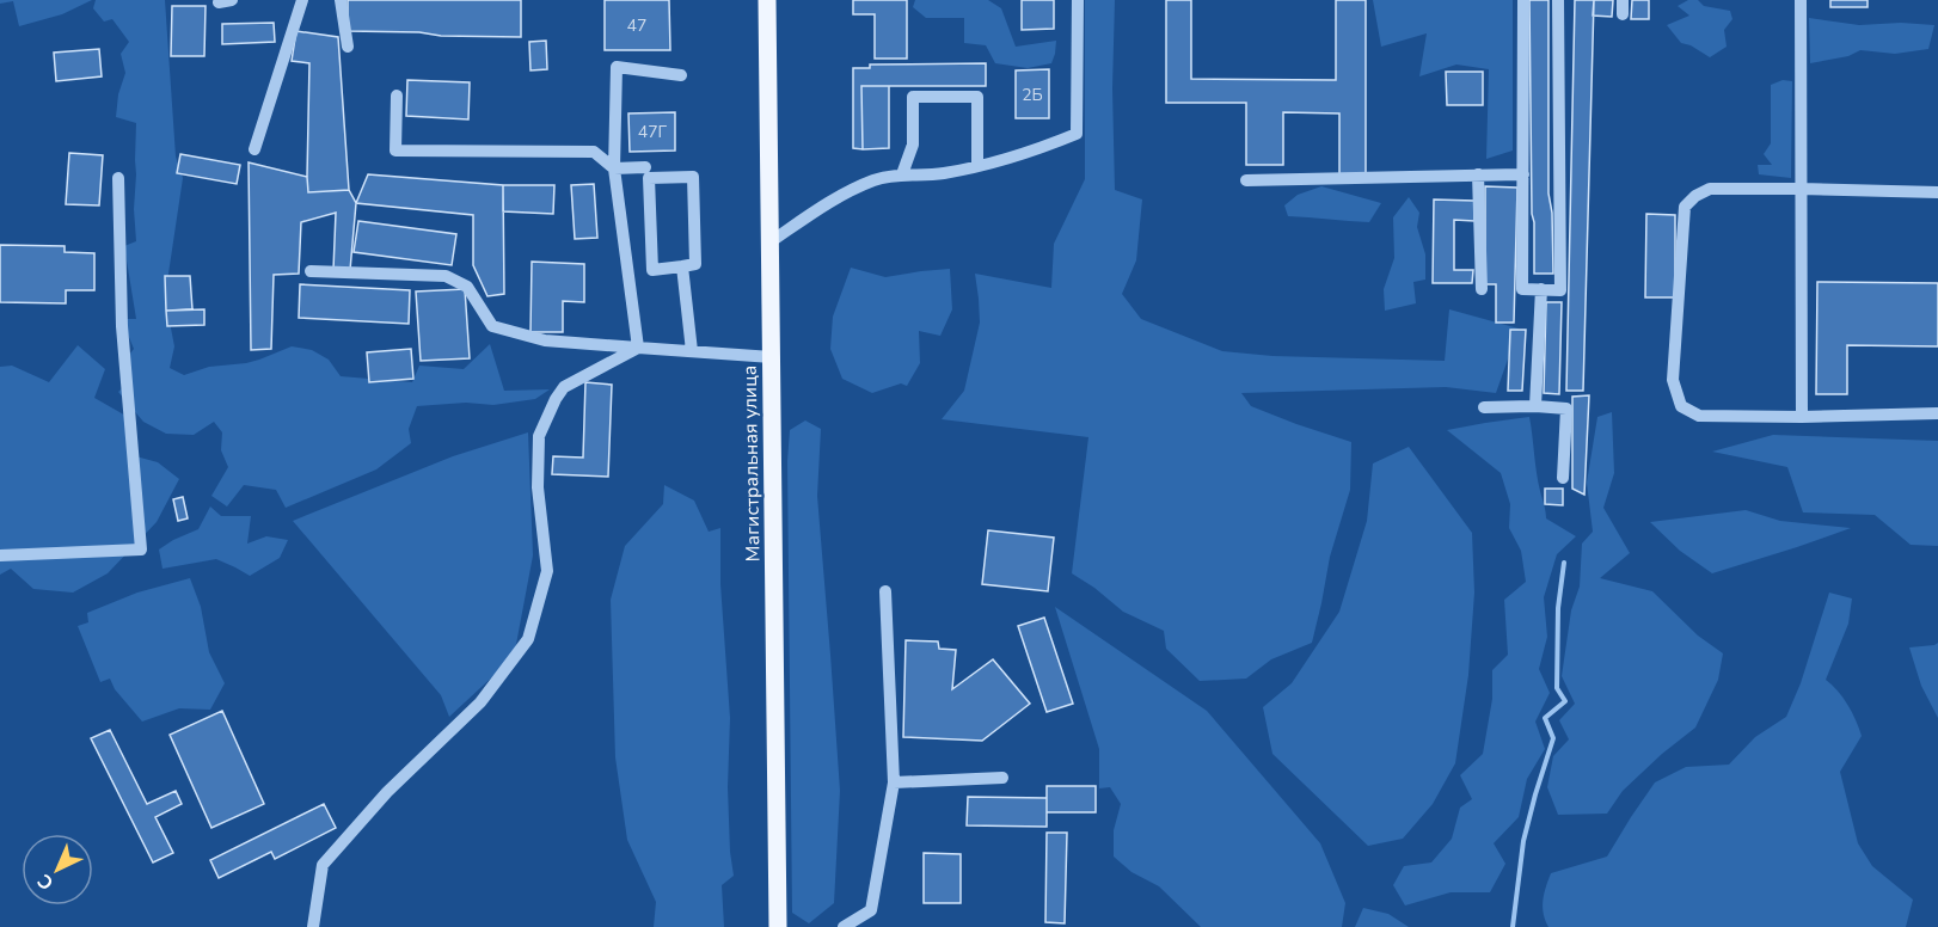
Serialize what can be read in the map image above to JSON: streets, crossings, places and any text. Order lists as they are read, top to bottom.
{
  "streets": {
    "main road": ["Магистральная улица"]
  },
  "house_numbers": ["47", "2Б", "47Г"],
  "north": "bottom left"
}
